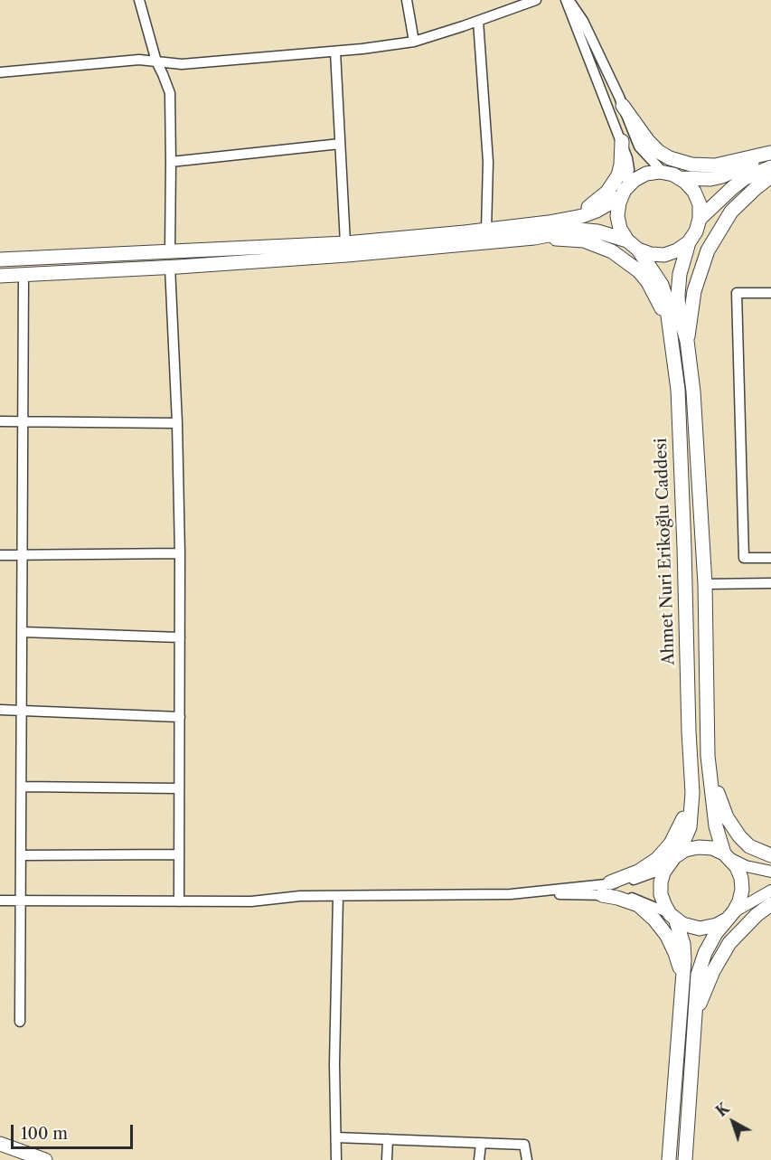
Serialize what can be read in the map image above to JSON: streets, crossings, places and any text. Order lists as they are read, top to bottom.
{
  "streets": {
    "main road": ["Ahmet Nuri Erikoğlu Caddesi"]
  },
  "scale_bar": "100 m",
  "north": "top left"
}
